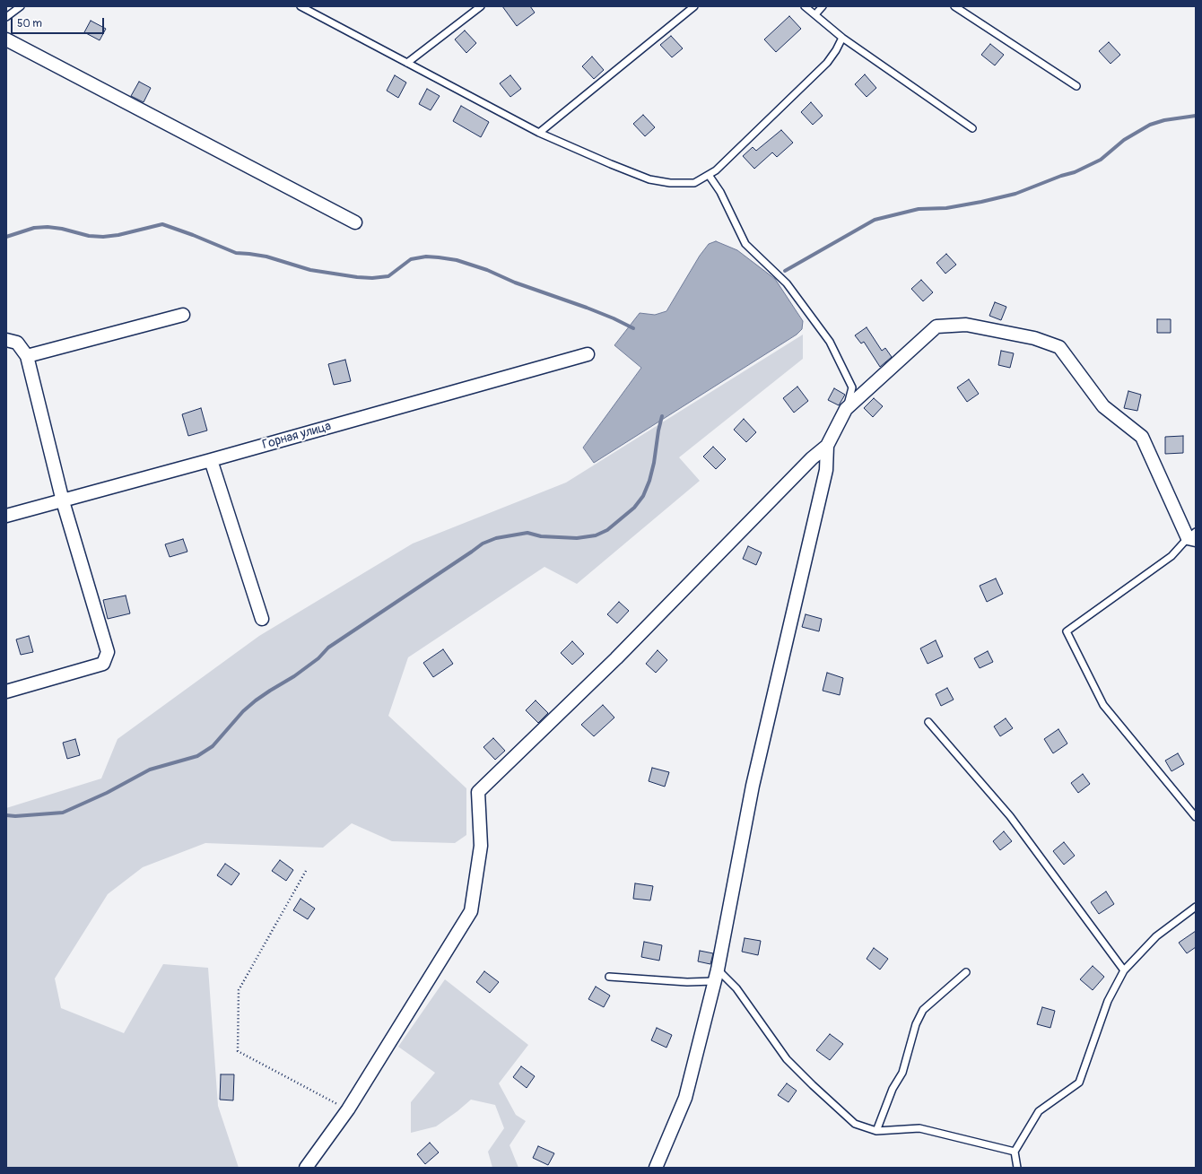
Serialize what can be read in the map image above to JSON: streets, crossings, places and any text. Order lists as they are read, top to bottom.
{
  "streets": {
    "street": ["Горная улица"]
  },
  "scale_bar": "50 m"
}
